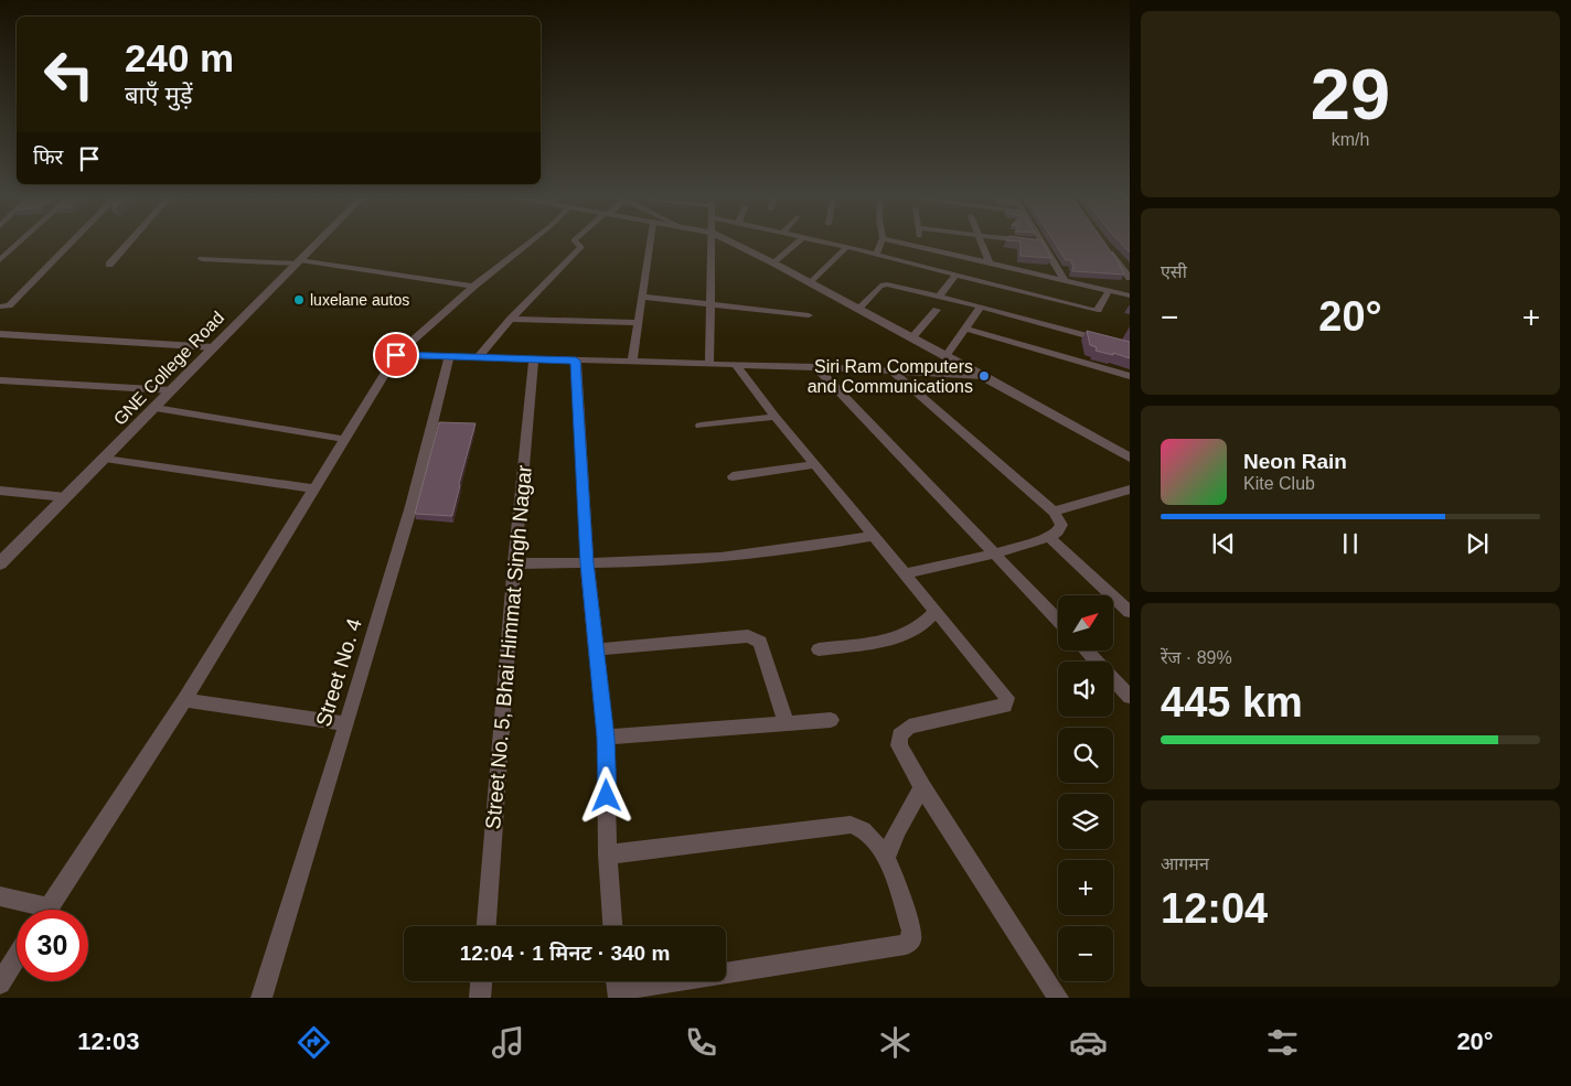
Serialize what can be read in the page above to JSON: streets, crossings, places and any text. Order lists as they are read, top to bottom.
{
  "streets": {
    "street": ["GNE College Road", "Street No. 5, Bhai Himmat Singh Nagar", "Street No. 4"]
  },
  "places": ["luxelane autos", "Siri Ram Computers and Communications"],
  "north": "top right",
  "page": {
    "tile": [
      ["29", "km/h"],
      "एसी",
      ["रेंज · 89%", "445 km"],
      ["आगमन", "12:04"]
    ],
    "turn": ["240 m", "बाएँ मुड़ें"],
    "then": "फिर",
    "heat": ["−", "20°", "+"],
    "song": ["Neon Rain", "Kite Club"],
    "map_buttons": ["+", "−"],
    "limit": "30",
    "trip": "12:04 · 1 मिनट · 340 m",
    "tabs": ["12:03", "20°"]
  }
}
